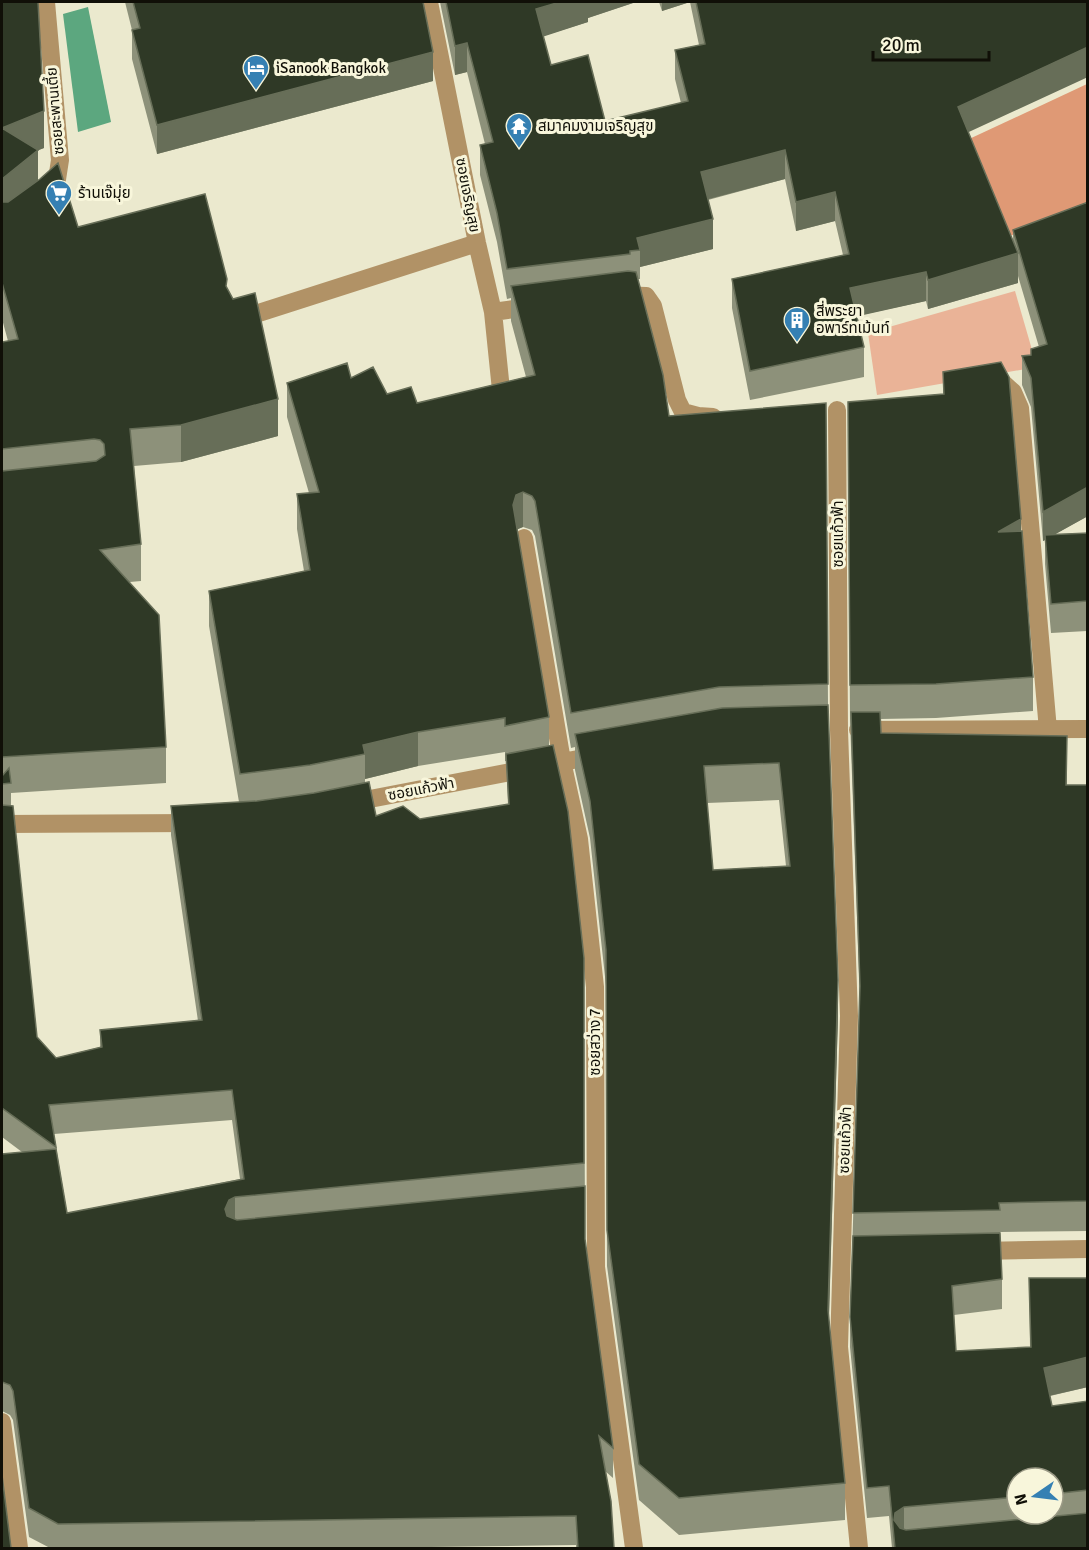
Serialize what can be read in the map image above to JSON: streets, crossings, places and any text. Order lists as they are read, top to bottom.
{
  "streets": {
    "street": [
      "ซอยสะพานเตี้ย",
      "ซอยเจริญสุข",
      "ซอยแก้วฟ้า",
      "ซอยสว่าง 7"
    ]
  },
  "crossings": [
    ["ซอยแก้วฟ้า", "ซอยสว่าง 7"]
  ],
  "places": {
    "hotel": ["iSanook Bangkok"],
    "temple": ["สมาคมงามเจริญสุข"],
    "supermarket": ["ร้านเจ๊มุ่ย"],
    "building": ["สี่พระยา อพาร์ทเม้นท์"]
  },
  "scale_bar": "20 m",
  "north": "left"
}
